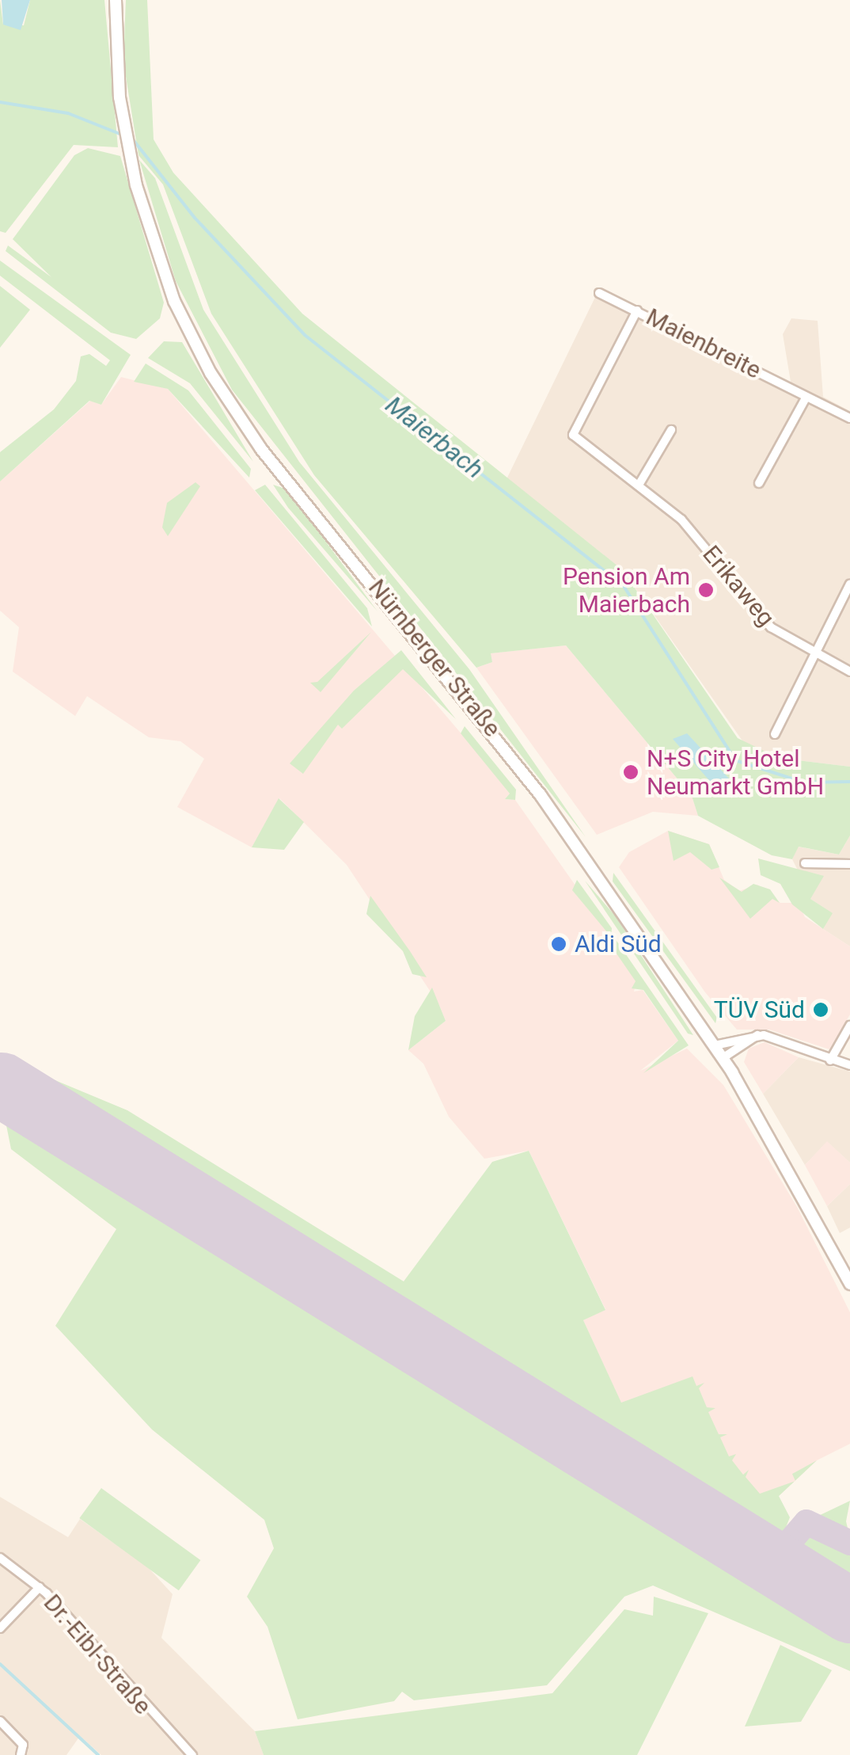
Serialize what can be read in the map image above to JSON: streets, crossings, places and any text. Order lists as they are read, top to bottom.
{
  "streets": {
    "main road": ["Nürnberger Straße"],
    "street": ["Maienbreite", "Erikaweg", "Dr.-Eibl-Straße"]
  },
  "crossings": [
    ["Maienbreite", "Erikaweg"]
  ],
  "water": ["Maierbach"],
  "places": [
    "Pension Am Maierbach",
    "N+S City Hotel Neumarkt GmbH",
    "Aldi Süd",
    "TÜV Süd"
  ]
}
